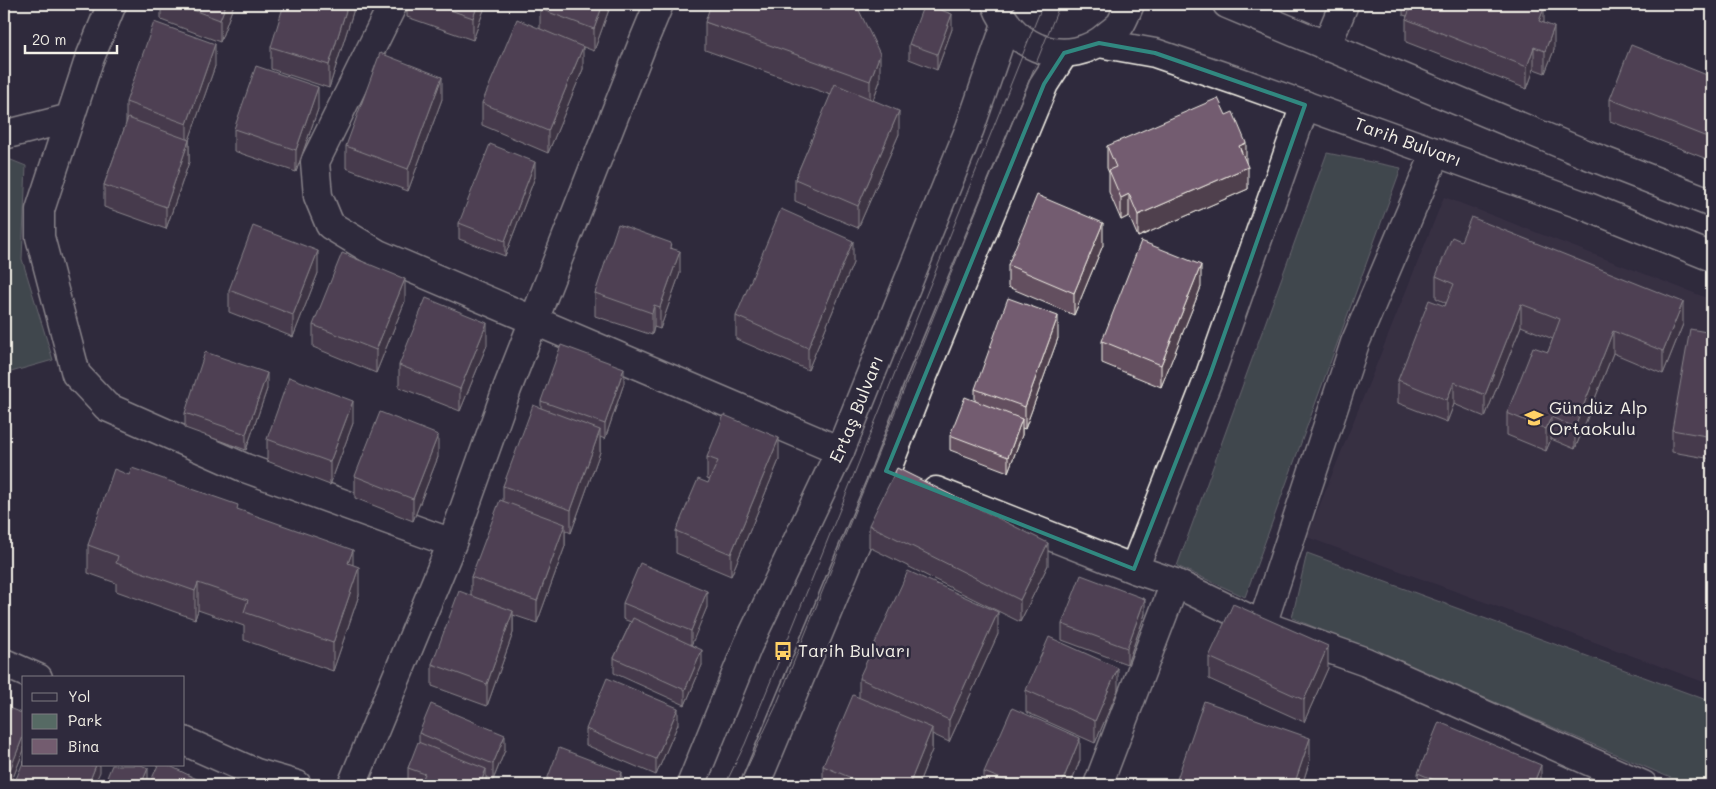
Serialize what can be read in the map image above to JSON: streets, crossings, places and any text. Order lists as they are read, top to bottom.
{
  "streets": {
    "street": ["Tarih Bulvarı", "Ertaş Bulvarı"]
  },
  "places": {
    "school or university": ["Gündüz Alp Ortaokulu"],
    "bus stop": ["Tarih Bulvarı"]
  },
  "legend": ["Yol", "Park", "Bina"],
  "scale_bar": "20 m"
}
